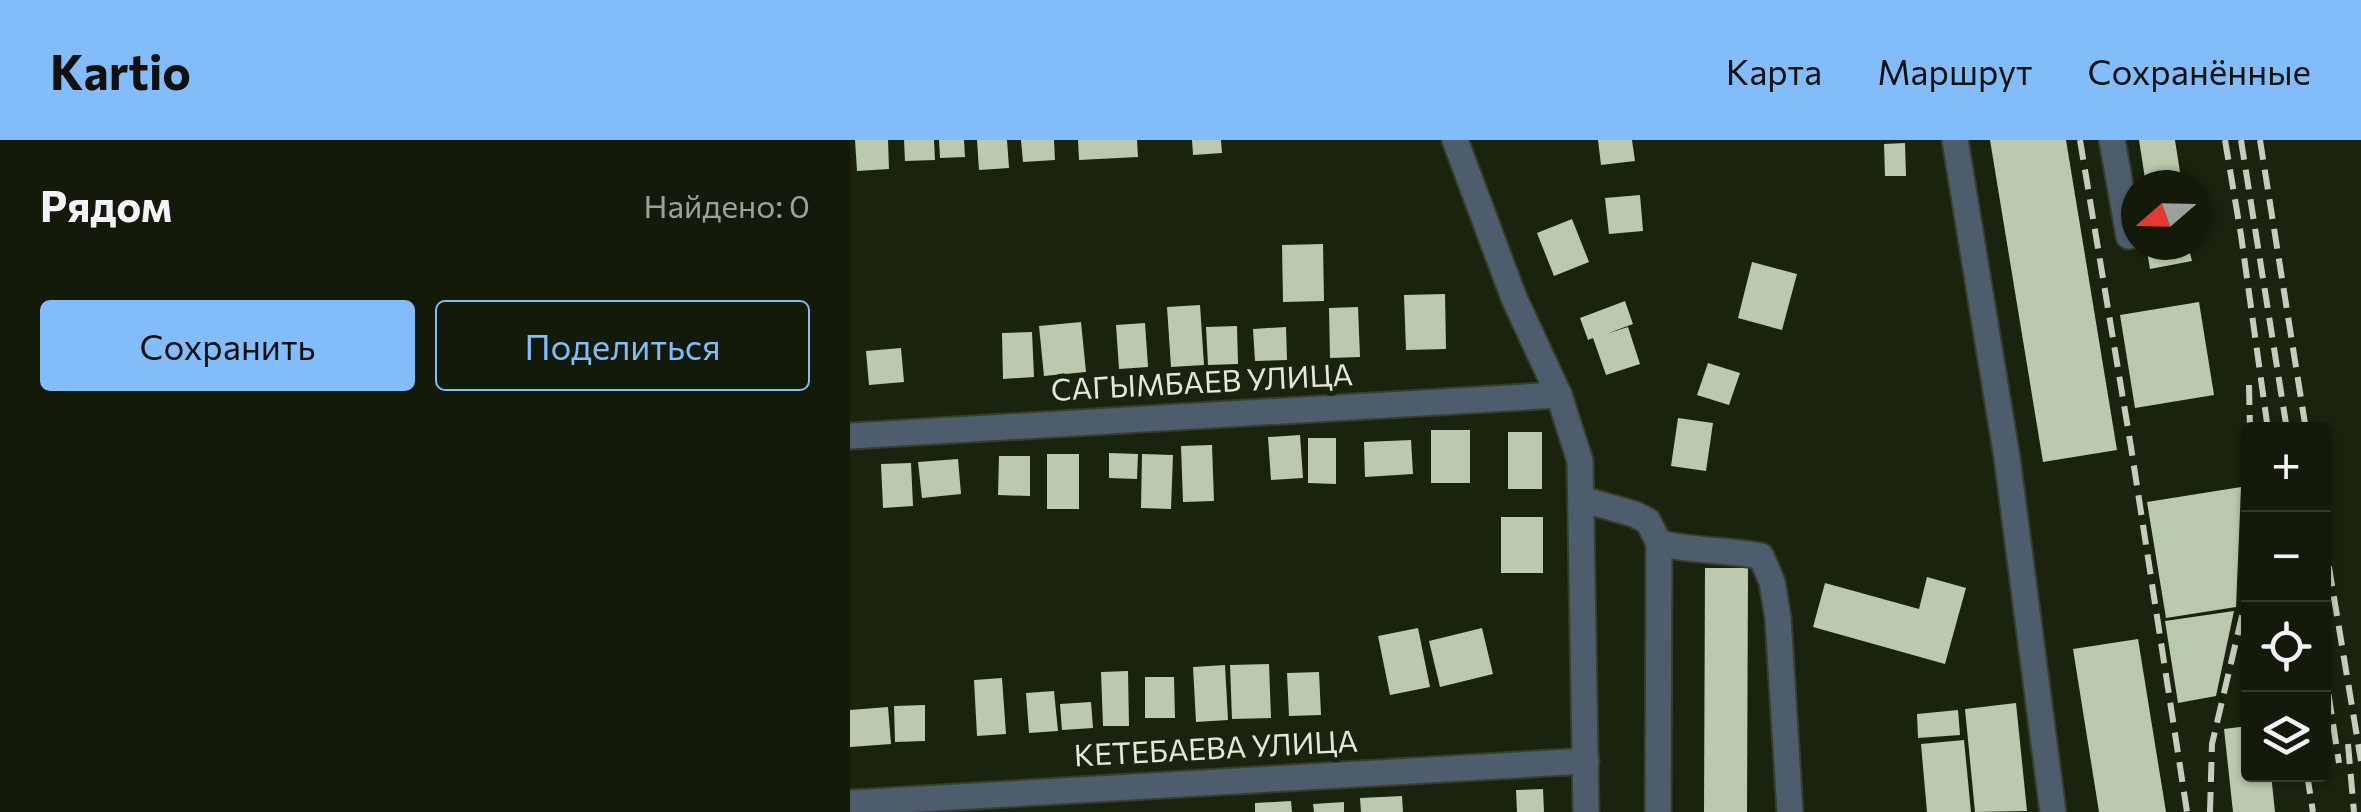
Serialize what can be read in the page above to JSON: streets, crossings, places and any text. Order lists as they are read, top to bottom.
{
  "streets": {
    "street": ["САГЫМБАЕВ УЛИЦА", "КЕТЕБАЕВА УЛИЦА"]
  },
  "north": "left",
  "page": {
    "header": "Kartio",
    "nav": ["Карта", "Маршрут", "Сохранённые"],
    "heading": ["Рядом", "Найдено: 0"],
    "buttons": ["Сохранить", "Поделиться"],
    "map_buttons": ["+", "−"]
  }
}
